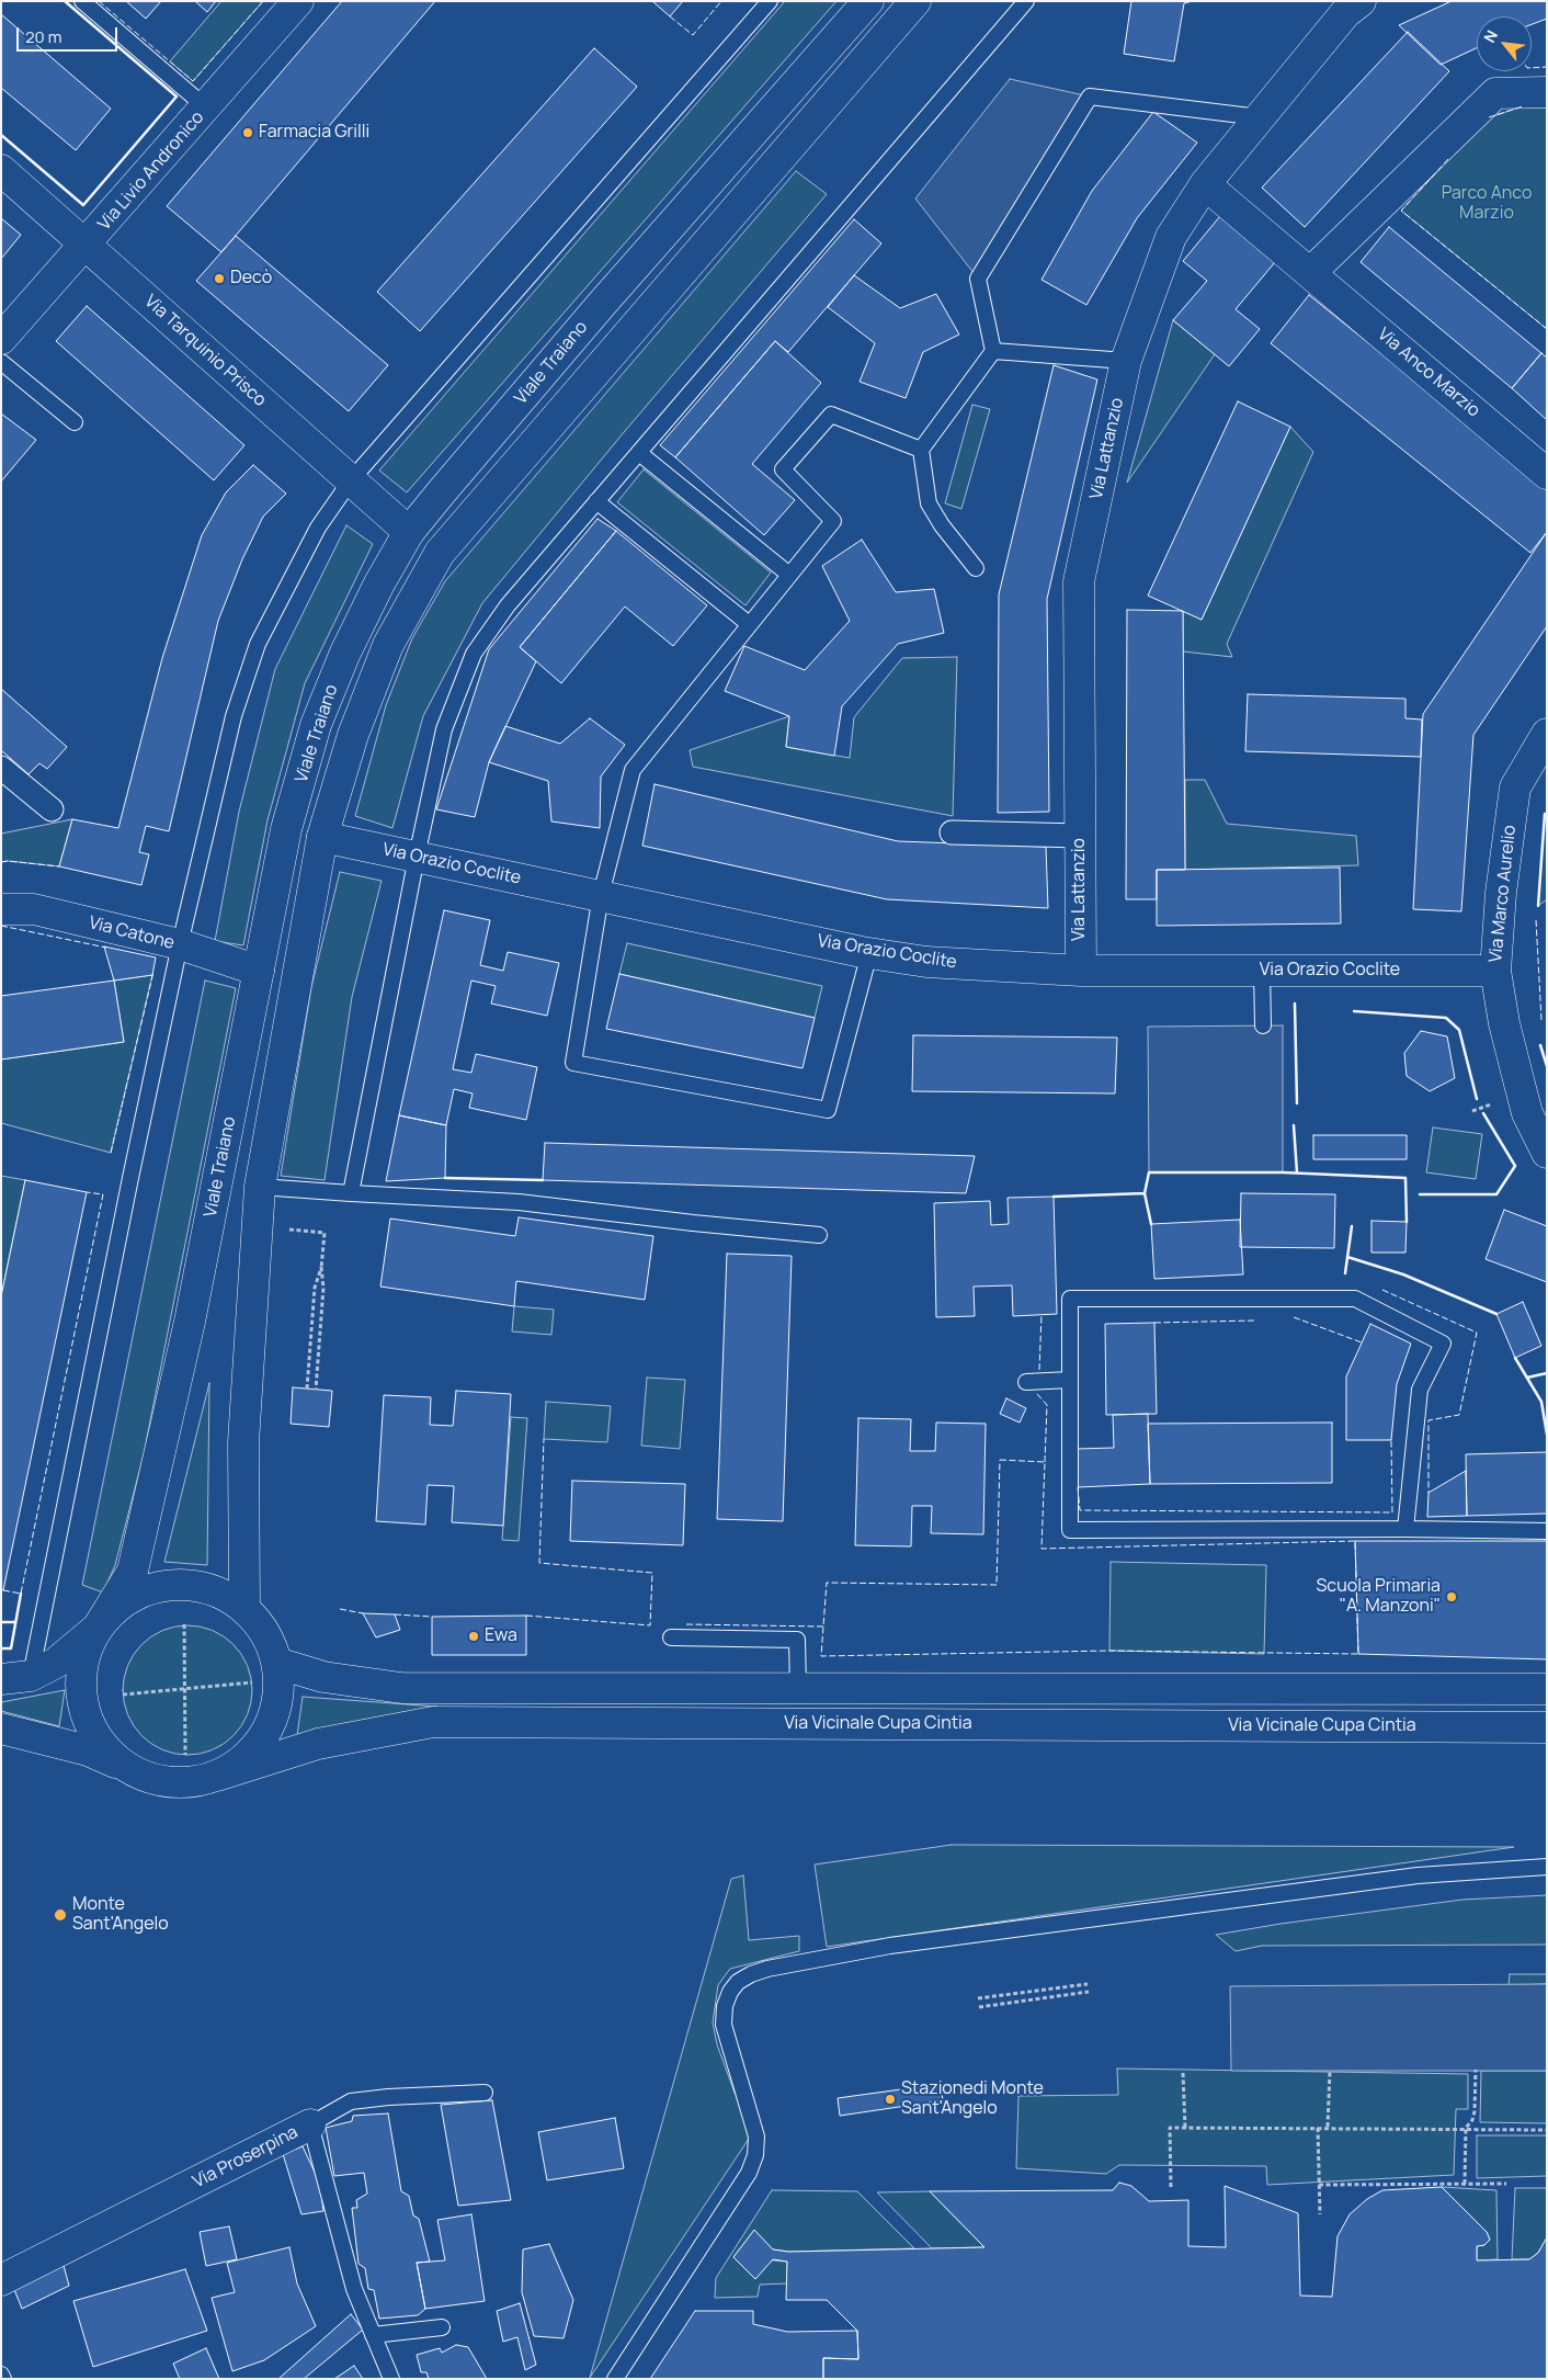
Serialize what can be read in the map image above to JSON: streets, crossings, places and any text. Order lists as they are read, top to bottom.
{
  "streets": {
    "main road": [
      "Via Livio Andronico",
      "Via Tarquinio Prisco",
      "Viale Traiano",
      "Via Anco Marzio",
      "Via Lattanzio",
      "Via Orazio Coclite",
      "Via Marco Aurelio",
      "Via Catone",
      "Via Vicinale Cupa Cintia",
      "Via Proserpina"
    ]
  },
  "crossings": [
    ["Via Livio Andronico", "Via Tarquinio Prisco"],
    ["Via Tarquinio Prisco", "Viale Traiano"],
    ["Viale Traiano", "Via Orazio Coclite"],
    ["Viale Traiano", "Via Catone"],
    ["Via Anco Marzio", "Via Lattanzio"],
    ["Via Lattanzio", "Via Orazio Coclite"],
    ["Via Orazio Coclite", "Via Marco Aurelio"]
  ],
  "parks": ["Parco Anco Marzio"],
  "places": [
    "Farmacia Grilli",
    "Decò",
    "Scuola Primaria \"A. Manzoni\"",
    "Ewa",
    "Monte Sant'Angelo",
    "Stazionedi Monte Sant'Angelo"
  ],
  "scale_bar": "20 m",
  "north": "top left"
}
